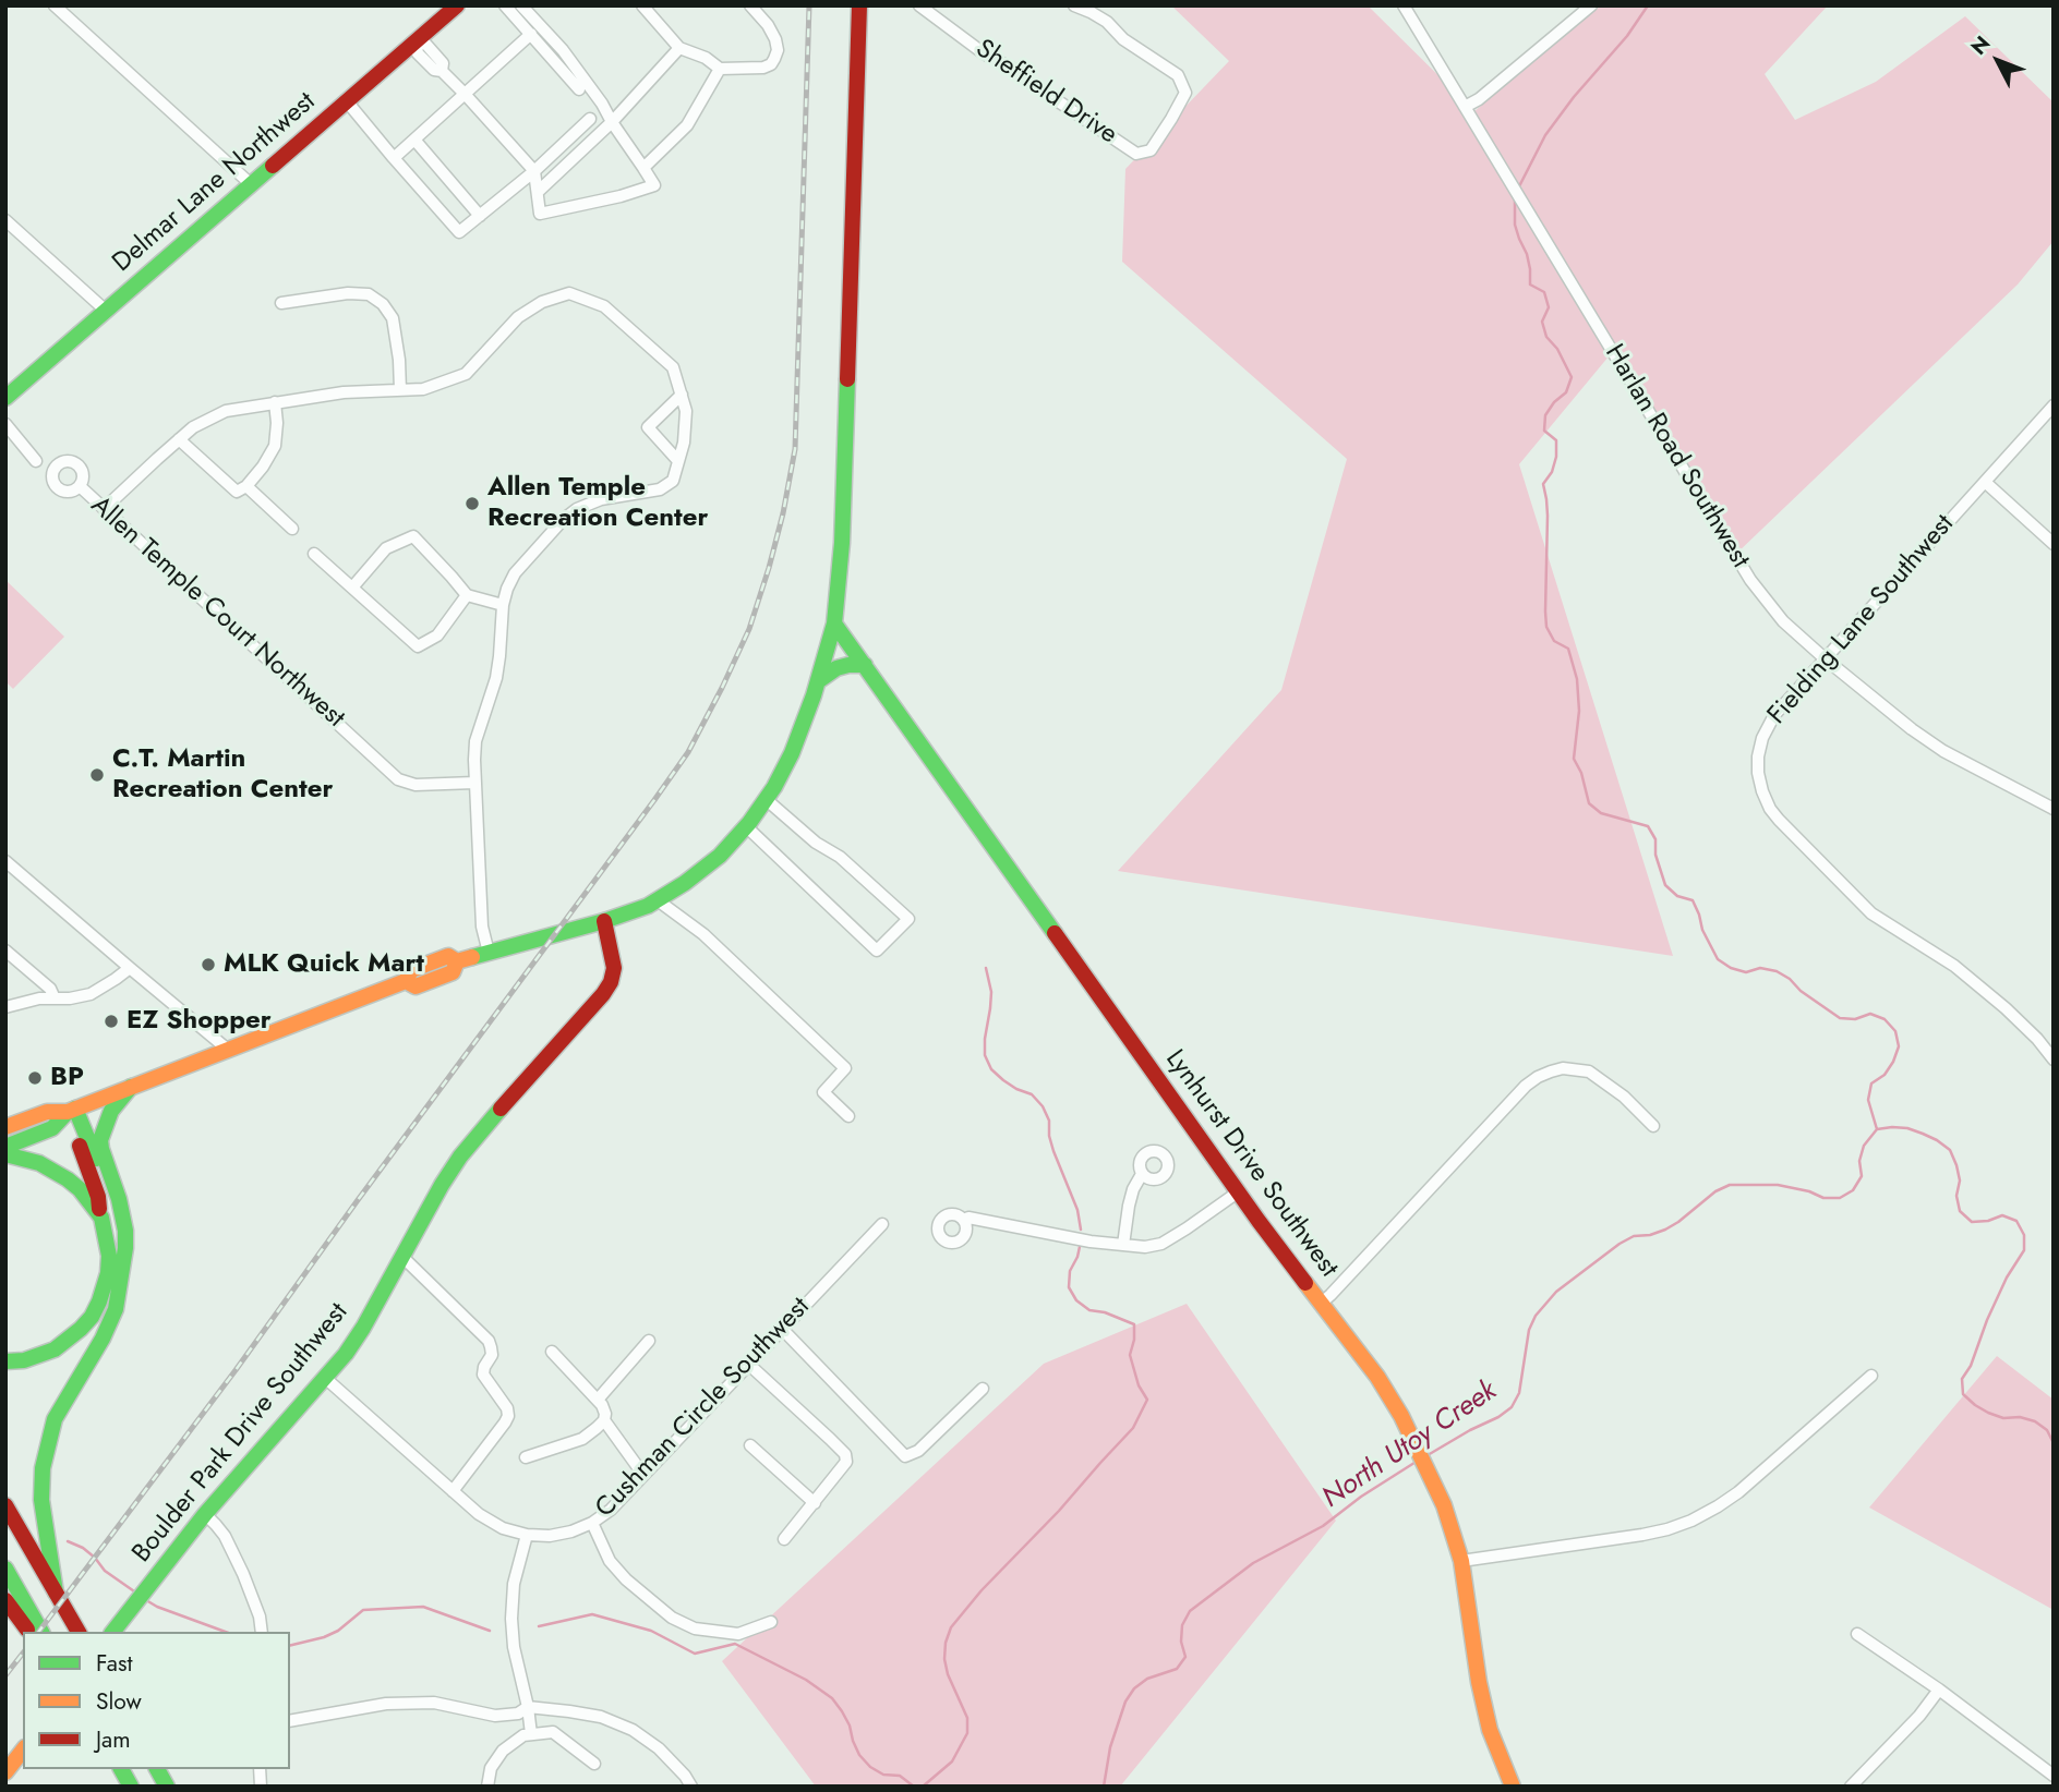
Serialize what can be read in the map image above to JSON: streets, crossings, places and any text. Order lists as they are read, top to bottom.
{
  "streets": {
    "main road": ["Delmar Lane Northwest", "Lynhurst Drive Southwest", "Boulder Park Drive Southwest"],
    "street": [
      "Sheffield Drive",
      "Harlan Road Southwest",
      "Allen Temple Court Northwest",
      "Fielding Lane Southwest",
      "Cushman Circle Southwest"
    ]
  },
  "crossings": [
    ["Harlan Road Southwest", "Fielding Lane Southwest"],
    ["Cushman Circle Southwest", "Boulder Park Drive Southwest"]
  ],
  "water": ["North Utoy Creek"],
  "places": [
    "Allen Temple Recreation Center",
    "C.T. Martin Recreation Center",
    "MLK Quick Mart",
    "EZ Shopper",
    "BP"
  ],
  "legend": ["Fast", "Slow", "Jam"],
  "north": "top left"
}
